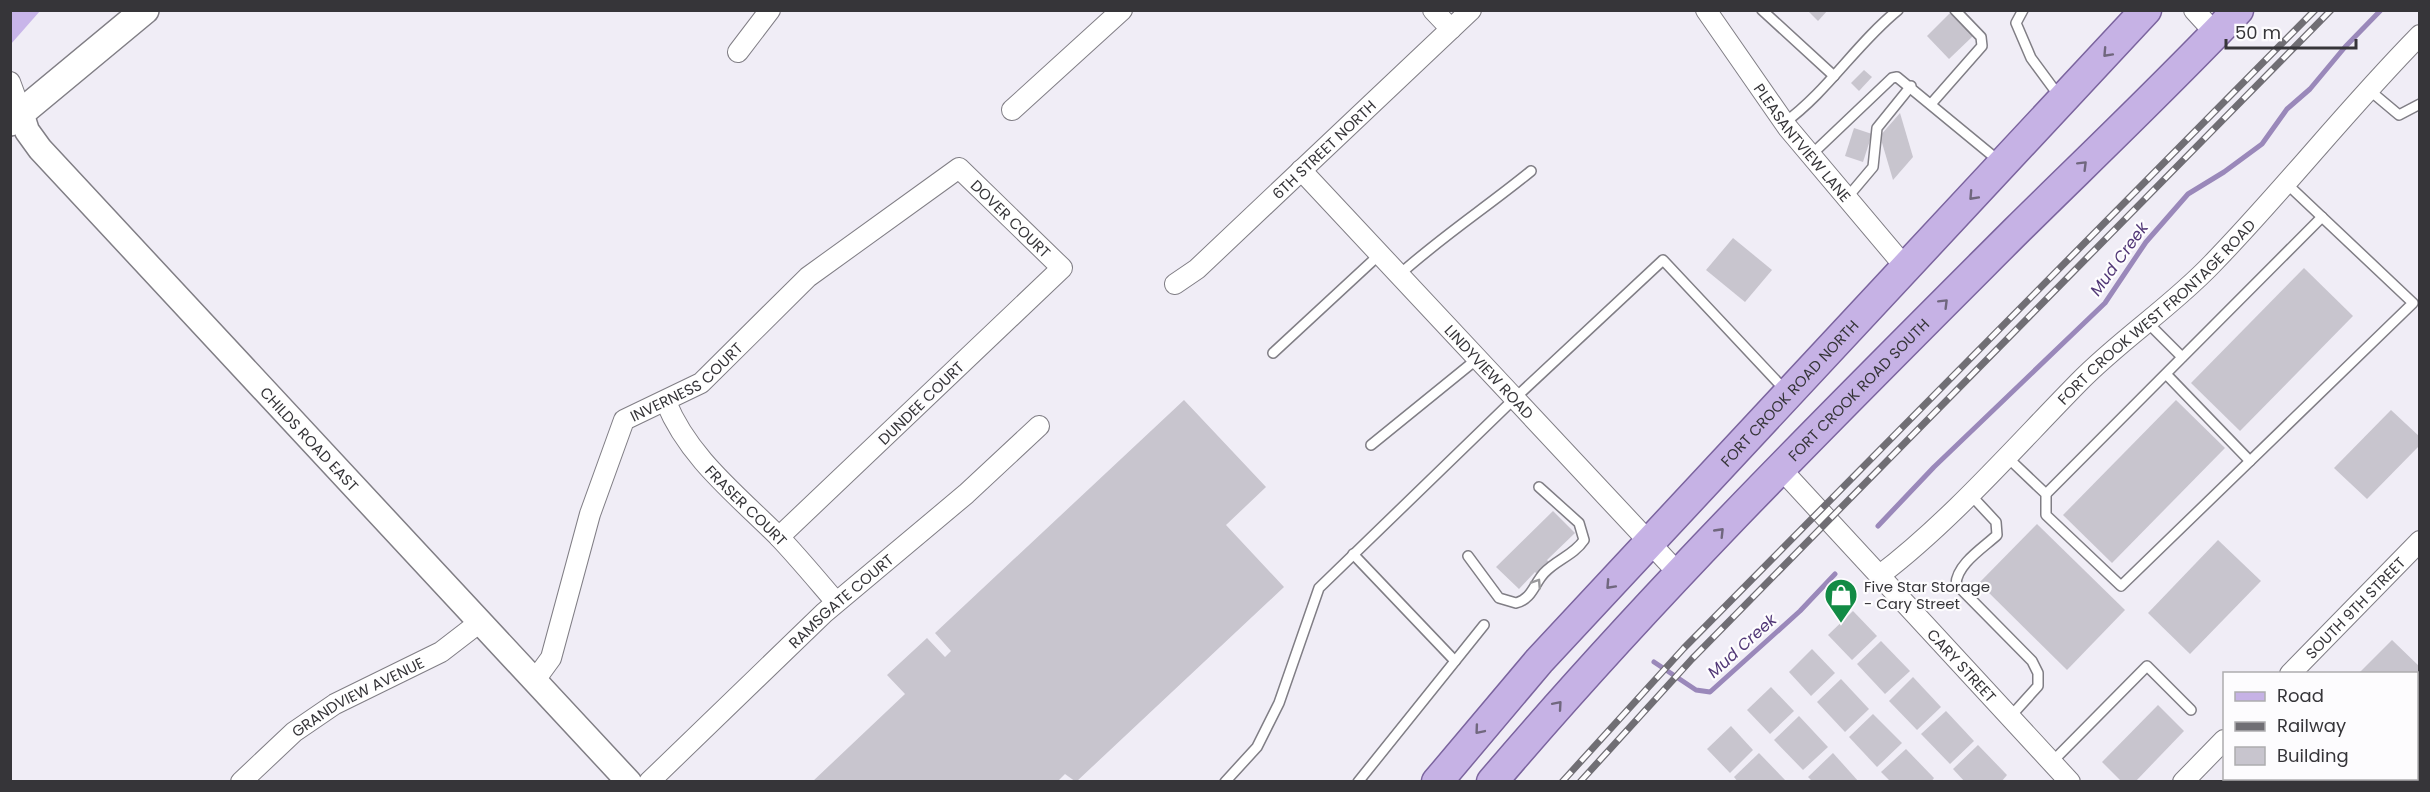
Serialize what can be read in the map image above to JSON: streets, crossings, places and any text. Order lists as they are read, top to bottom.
{
  "streets": {
    "main road": ["FORT CROOK ROAD SOUTH", "FORT CROOK ROAD NORTH"],
    "street": [
      "PLEASANTVIEW LANE",
      "6TH STREET NORTH",
      "DOVER COURT",
      "FORT CROOK WEST FRONTAGE ROAD",
      "LINDYVIEW ROAD",
      "INVERNESS COURT",
      "DUNDEE COURT",
      "CHILDS ROAD EAST",
      "FRASER COURT",
      "RAMSGATE COURT",
      "SOUTH 9TH STREET",
      "CARY STREET",
      "GRANDVIEW AVENUE"
    ]
  },
  "crossings": [
    ["PLEASANTVIEW LANE", "FORT CROOK ROAD NORTH"],
    ["6TH STREET NORTH", "LINDYVIEW ROAD"],
    ["DOVER COURT", "INVERNESS COURT"],
    ["DOVER COURT", "DUNDEE COURT"],
    ["FORT CROOK WEST FRONTAGE ROAD", "CARY STREET"],
    ["LINDYVIEW ROAD", "FORT CROOK ROAD SOUTH"],
    ["LINDYVIEW ROAD", "FORT CROOK ROAD NORTH"],
    ["INVERNESS COURT", "CHILDS ROAD EAST"],
    ["INVERNESS COURT", "FRASER COURT"],
    ["FORT CROOK ROAD SOUTH", "CARY STREET"],
    ["DUNDEE COURT", "FRASER COURT"],
    ["CHILDS ROAD EAST", "GRANDVIEW AVENUE"],
    ["FRASER COURT", "RAMSGATE COURT"]
  ],
  "one_way": ["FORT CROOK ROAD SOUTH", "FORT CROOK ROAD NORTH"],
  "water": ["Mud Creek"],
  "places": {
    "shop": ["Five Star Storage - Cary Street"]
  },
  "legend": ["Road", "Railway", "Building"],
  "scale_bar": "50 m"
}
